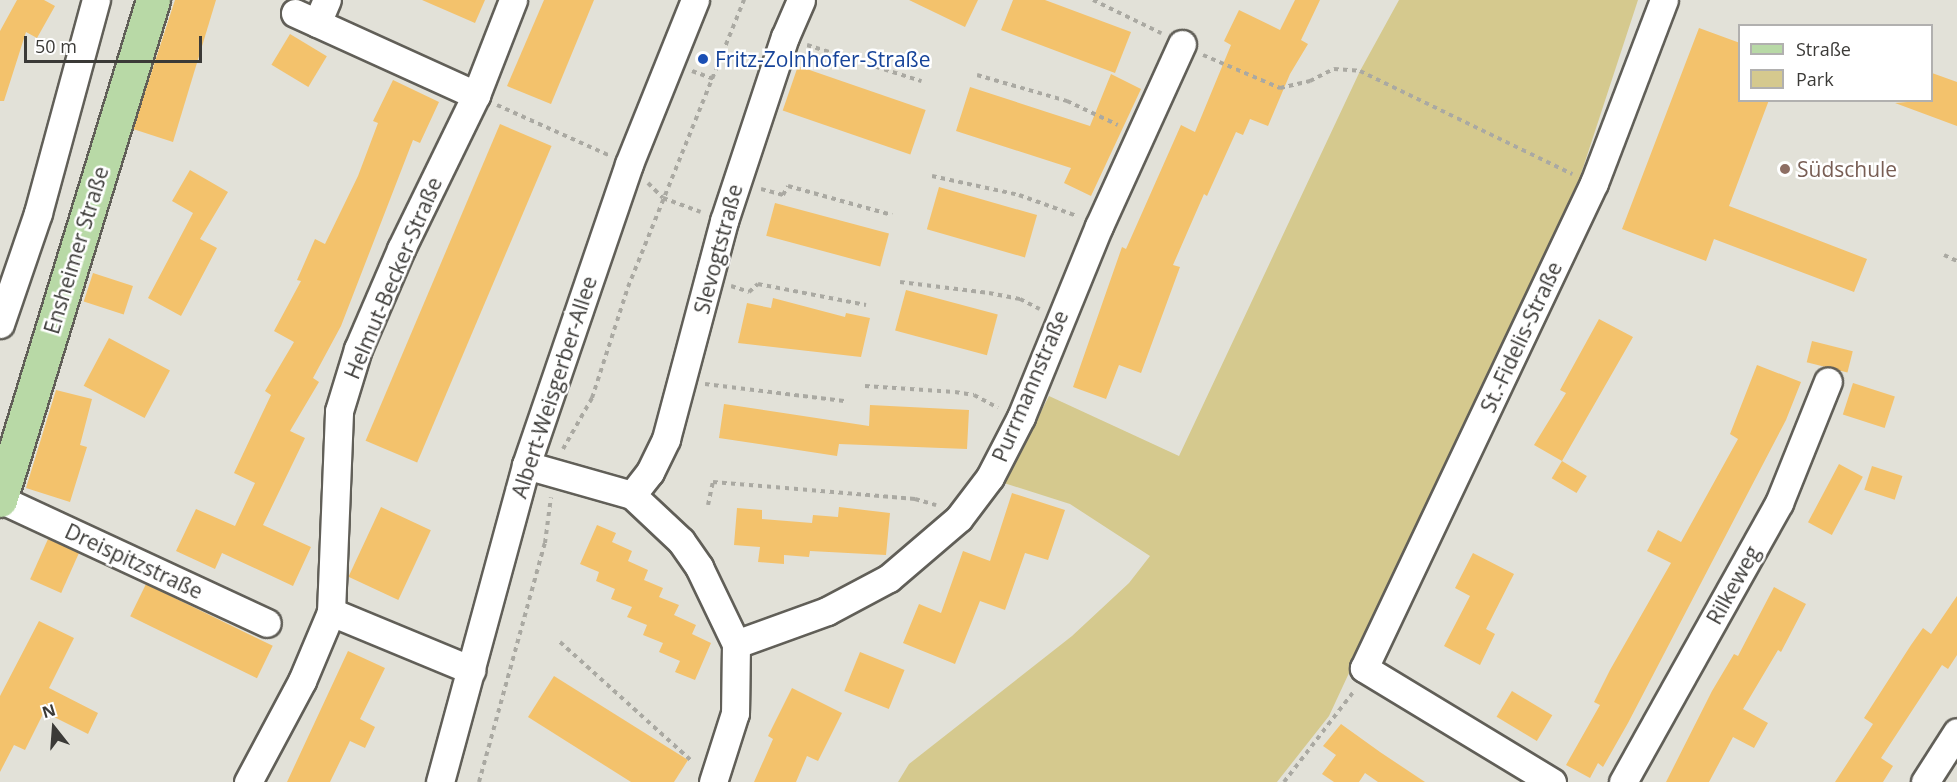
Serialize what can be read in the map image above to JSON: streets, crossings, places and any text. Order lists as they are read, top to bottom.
{
  "streets": {
    "main road": ["Ensheimer Straße"],
    "street": [
      "Slevogtstraße",
      "Helmut-Becker-Straße",
      "St.-Fidelis-Straße",
      "Purrmannstraße",
      "Albert-Weisgerber-Allee",
      "Dreispitzstraße",
      "Rilkeweg"
    ]
  },
  "crossings": [
    ["Ensheimer Straße", "Dreispitzstraße"]
  ],
  "places": ["Fritz-Zolnhofer-Straße", "Südschule"],
  "legend": ["Straße", "Park"],
  "scale_bar": "50 m",
  "north": "top"
}
